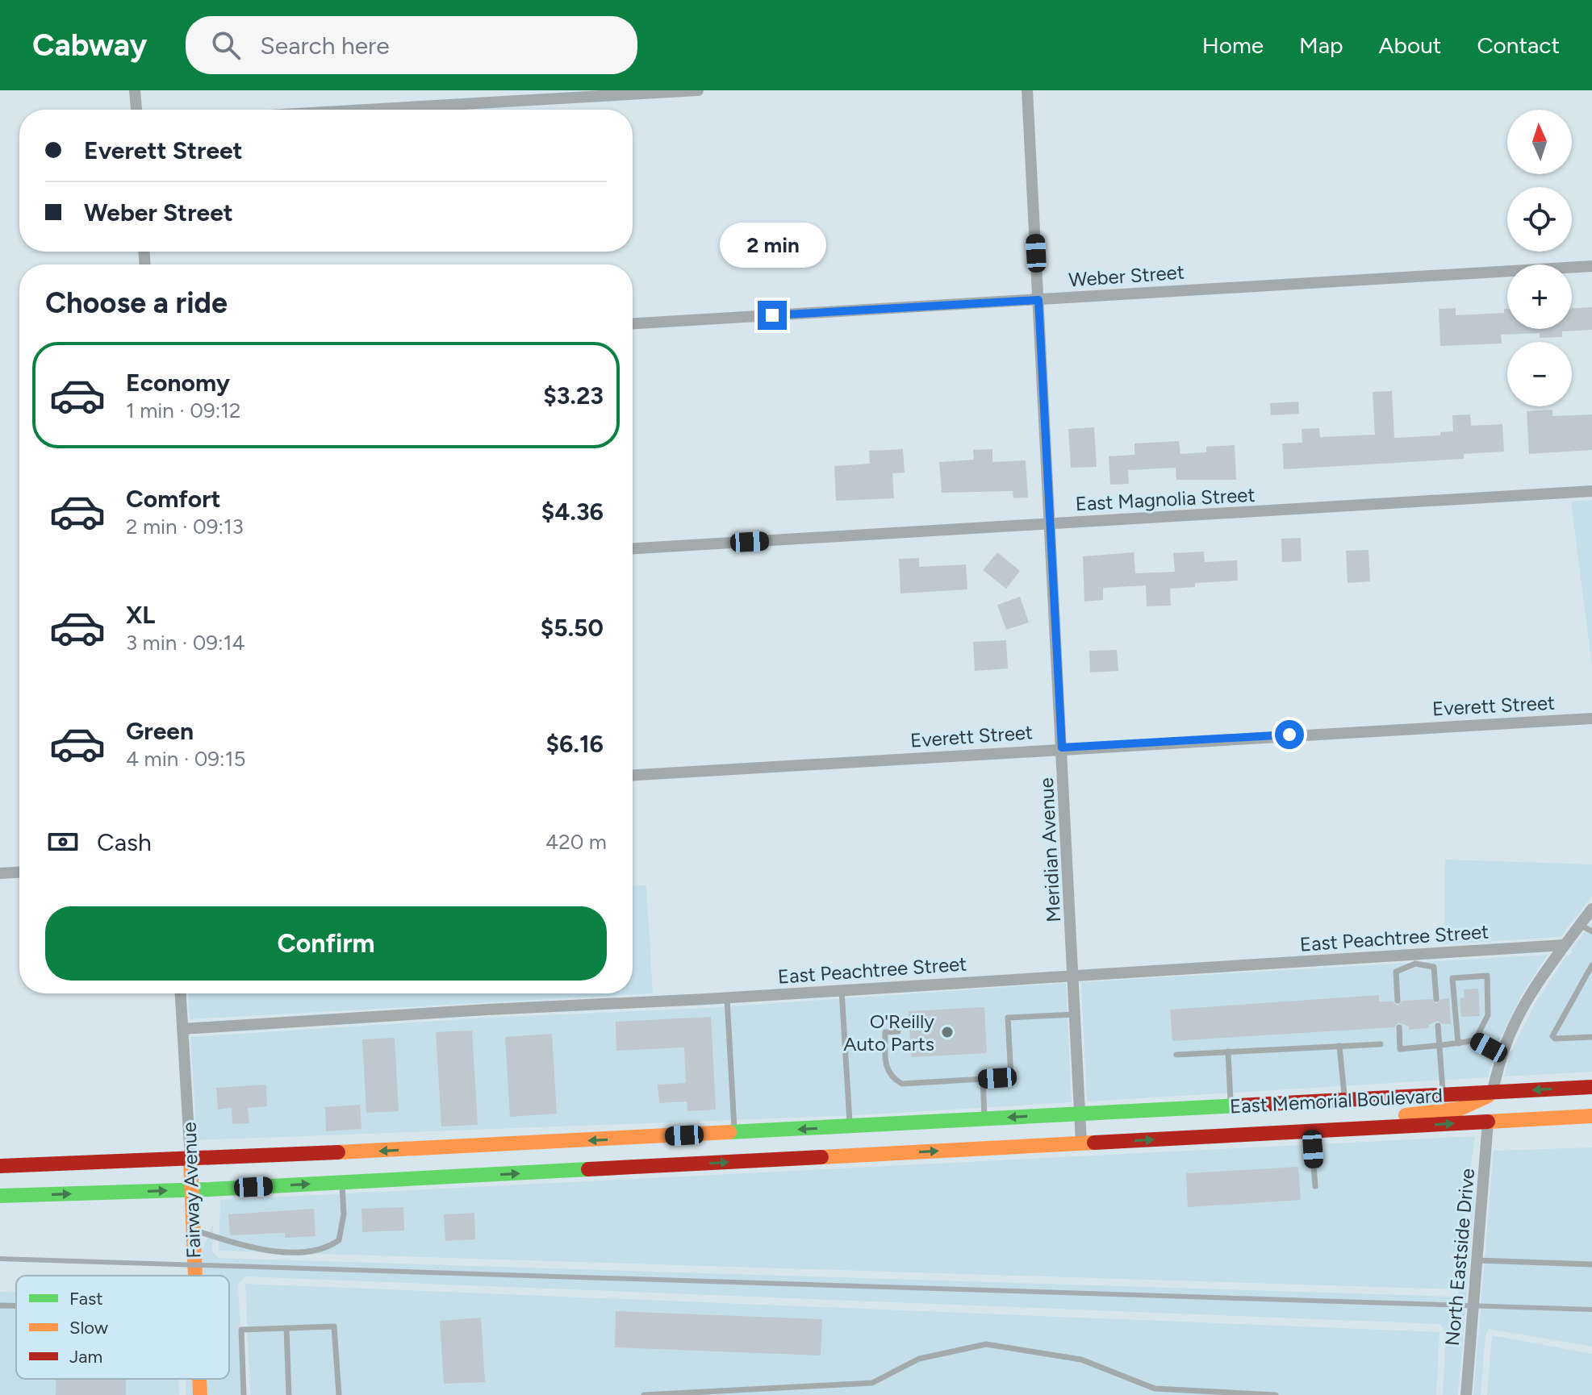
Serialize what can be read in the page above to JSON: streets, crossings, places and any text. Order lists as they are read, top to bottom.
{
  "streets": {
    "main road": ["East Memorial Boulevard", "Fairway Avenue"],
    "street": [
      "Weber Street",
      "East Magnolia Street",
      "Everett Street",
      "Meridian Avenue",
      "East Peachtree Street",
      "North Eastside Drive"
    ]
  },
  "crossings": [
    ["Weber Street", "Meridian Avenue"],
    ["East Magnolia Street", "Meridian Avenue"],
    ["Everett Street", "Meridian Avenue"],
    ["Meridian Avenue", "East Peachtree Street"],
    ["Meridian Avenue", "East Memorial Boulevard"],
    ["East Peachtree Street", "Fairway Avenue"],
    ["East Memorial Boulevard", "Fairway Avenue"],
    ["East Memorial Boulevard", "North Eastside Drive"]
  ],
  "places": ["O'Reilly Auto Parts"],
  "legend": ["Fast", "Slow", "Jam"],
  "north": "top",
  "page": {
    "header": "Cabway",
    "search": "Search here",
    "nav": [
      "Home",
      "Map",
      "About",
      "Contact"
    ],
    "map_buttons": ["+", "−"],
    "banner": ["Everett Street", "Weber Street"],
    "bubble": "2 min",
    "heading": "Choose a ride",
    "list": [
      {
        "name": "Economy",
        "note": "1 min · 09:12",
        "value": "$3.23"
      },
      {
        "name": "Comfort",
        "note": "2 min · 09:13",
        "value": "$4.36"
      },
      {
        "name": "XL",
        "note": "3 min · 09:14",
        "value": "$5.50"
      },
      {
        "name": "Green",
        "note": "4 min · 09:15",
        "value": "$6.16"
      }
    ],
    "pay": ["Cash", "420 m"],
    "buttons": "Confirm"
  }
}
